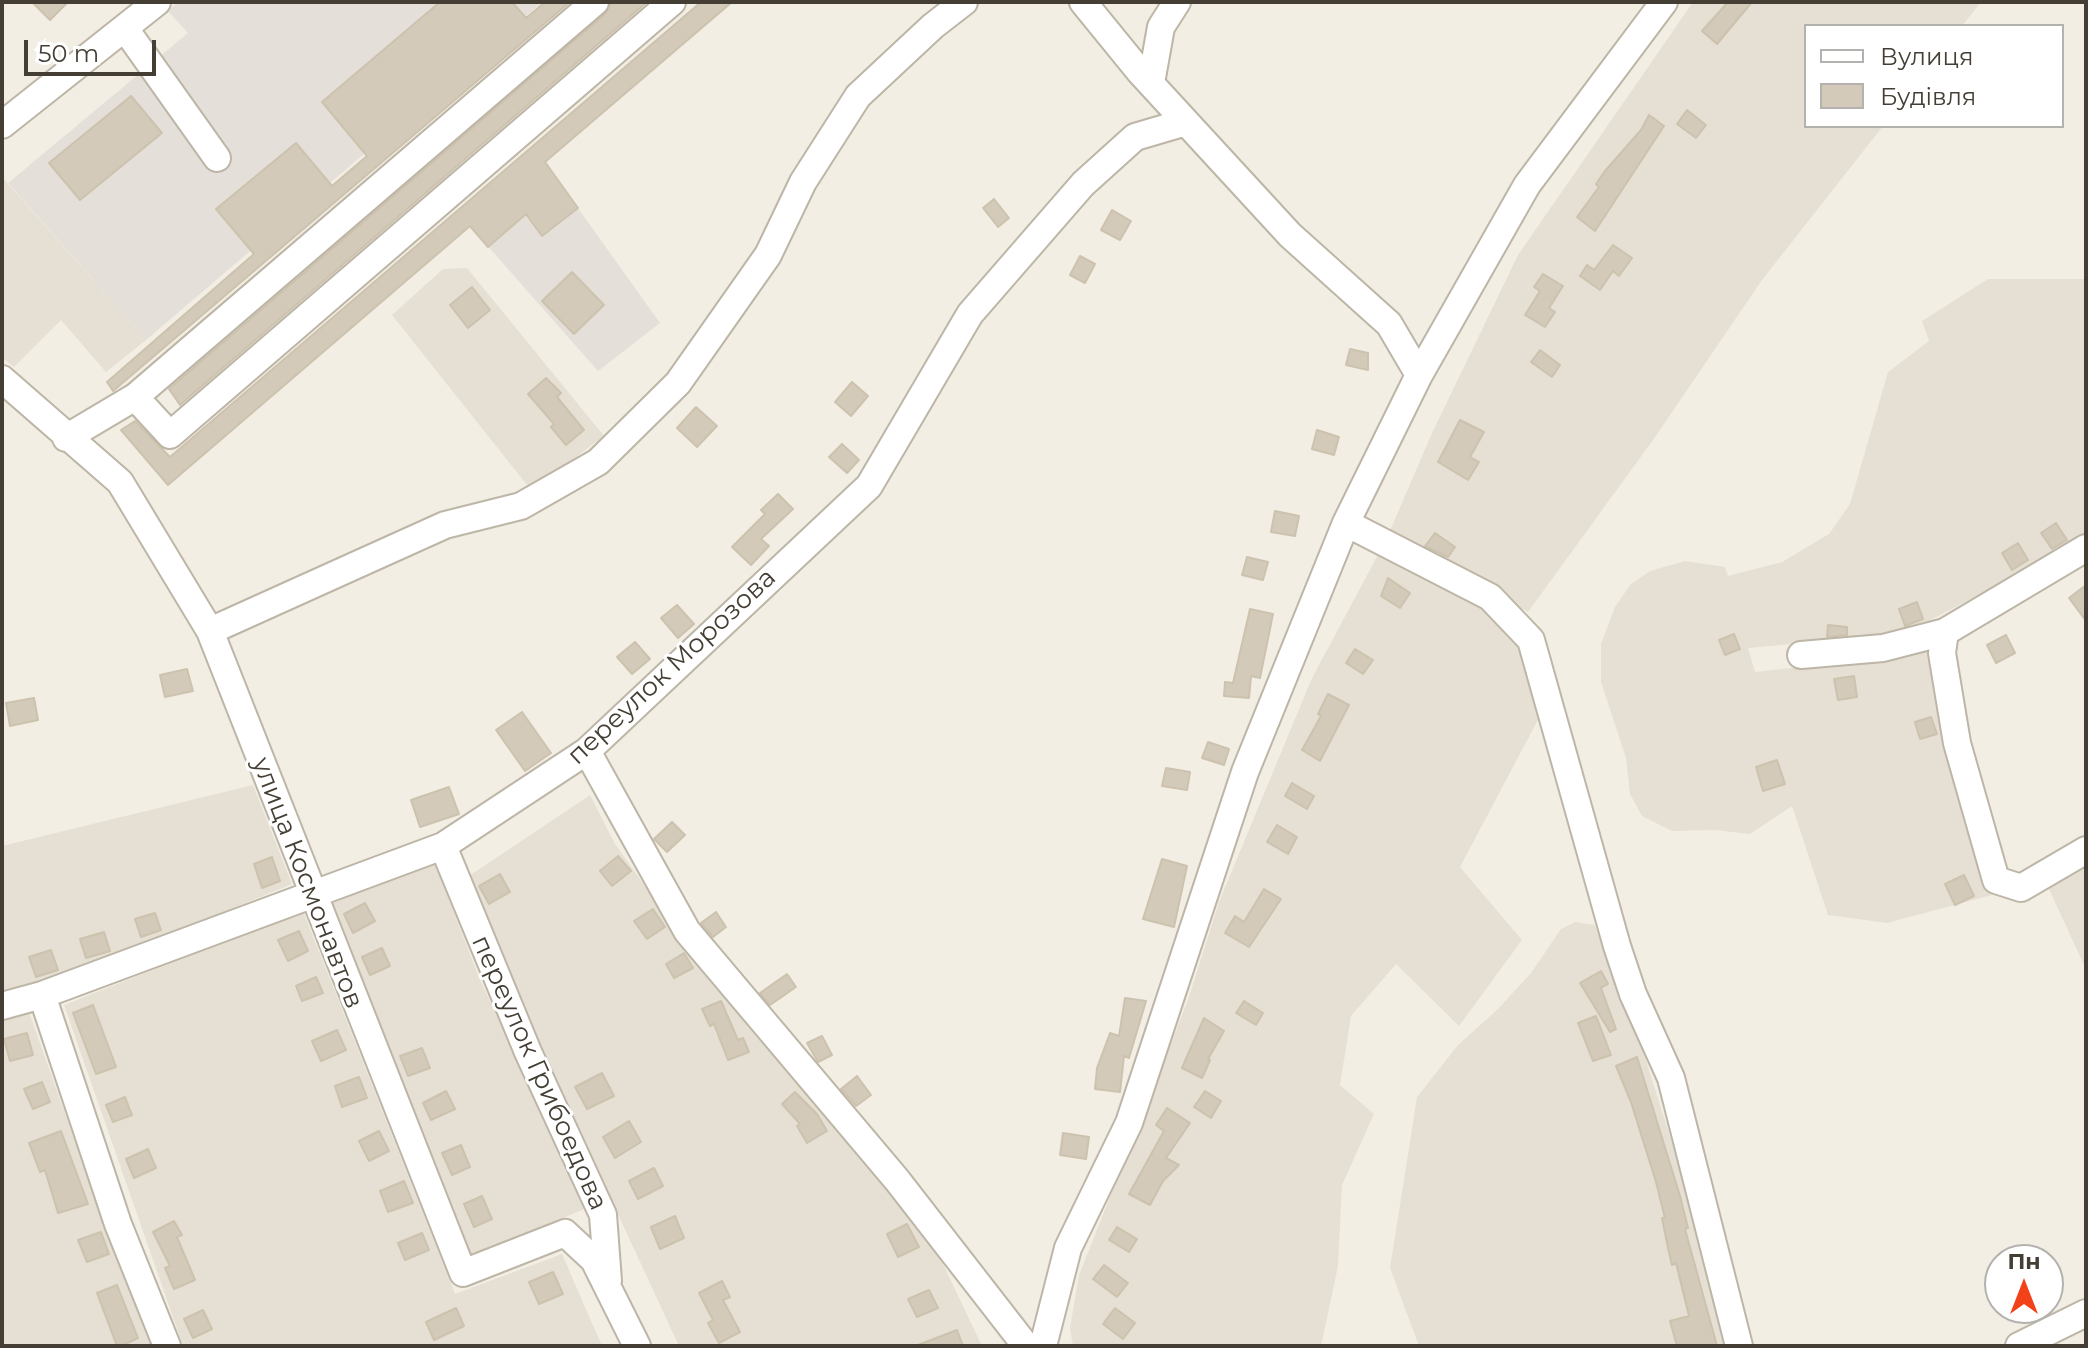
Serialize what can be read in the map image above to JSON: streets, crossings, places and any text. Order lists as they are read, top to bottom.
{
  "streets": {
    "street": ["переулок Морозова", "улица Космонавтов", "переулок Грибоедова"]
  },
  "crossings": [
    ["переулок Морозова", "улица Космонавтов"],
    ["переулок Морозова", "переулок Грибоедова"],
    ["улица Космонавтов", "переулок Грибоедова"]
  ],
  "legend": ["Вулиця", "Будівля"],
  "scale_bar": "50 m",
  "north": "top"
}
